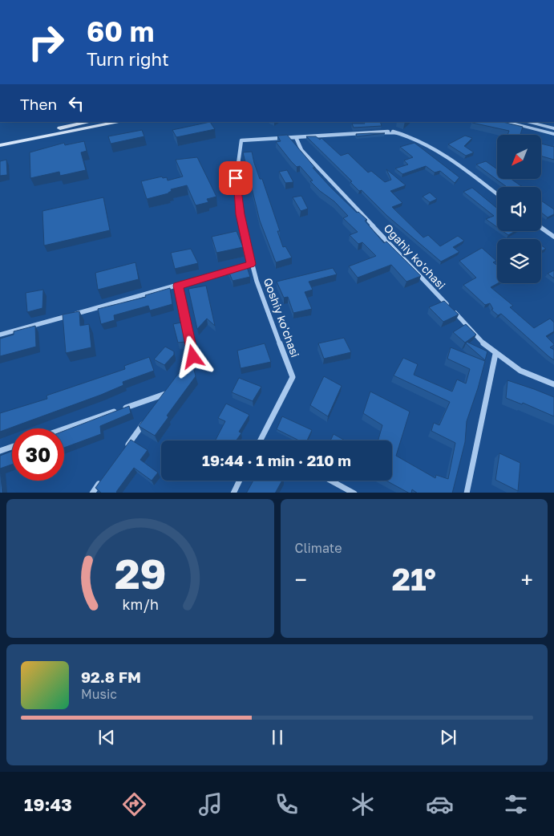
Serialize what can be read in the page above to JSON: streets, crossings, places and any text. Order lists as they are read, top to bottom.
{
  "streets": {
    "street": ["Ogahiy ko'chasi", "Qoshiy ko'chasi"]
  },
  "crossings": [
    ["Ogahiy ko'chasi", "Qoshiy ko'chasi"]
  ],
  "north": "bottom left",
  "page": {
    "turn": ["60 m", "Turn right"],
    "then": "Then",
    "limit": "30",
    "trip": "19:44 · 1 min · 210 m",
    "tile": "Climate",
    "heat": ["−", "21°", "+"],
    "song": ["92.8 FM", "Music"],
    "tabs": "19:43",
    "gauge": ["29", "km/h"]
  }
}
